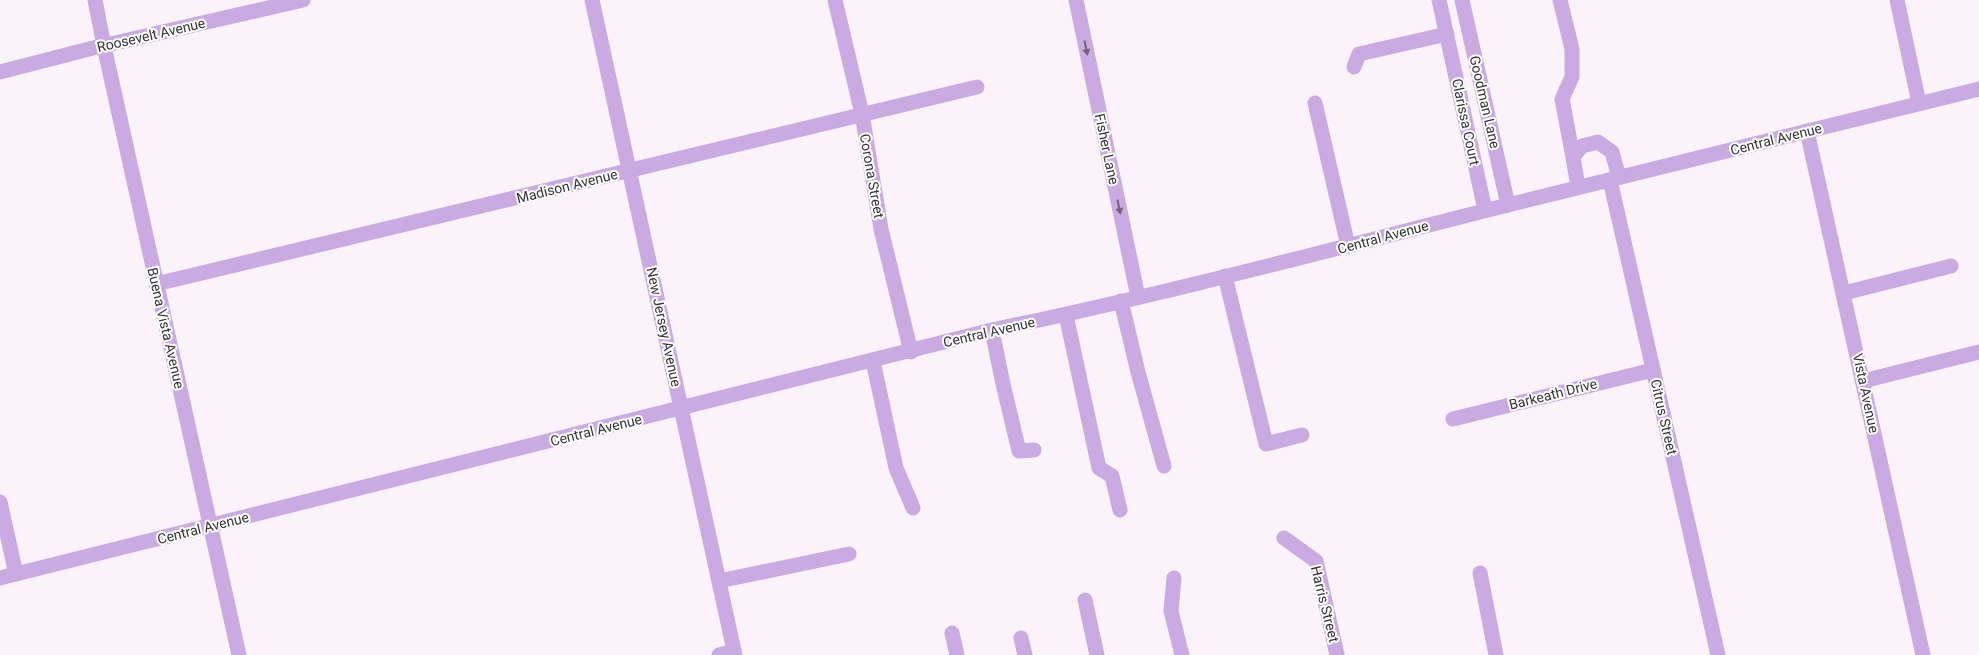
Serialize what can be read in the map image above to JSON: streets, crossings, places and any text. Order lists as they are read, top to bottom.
{
  "streets": {
    "street": [
      "Roosevelt Avenue",
      "Goodman Lane",
      "Clarissa Court",
      "Central Avenue",
      "Fisher Lane",
      "Corona Street",
      "Madison Avenue",
      "New Jersey Avenue",
      "Buena Vista Avenue",
      "Vista Avenue",
      "Barkeath Drive",
      "Citrus Street",
      "Harris Street"
    ]
  },
  "crossings": [
    ["Roosevelt Avenue", "Buena Vista Avenue"],
    ["Goodman Lane", "Central Avenue"],
    ["Clarissa Court", "Central Avenue"],
    ["Central Avenue", "Fisher Lane"],
    ["Central Avenue", "Corona Street"],
    ["Central Avenue", "New Jersey Avenue"],
    ["Central Avenue", "Buena Vista Avenue"],
    ["Central Avenue", "Vista Avenue"],
    ["Central Avenue", "Citrus Street"],
    ["Corona Street", "Madison Avenue"],
    ["Madison Avenue", "New Jersey Avenue"],
    ["Madison Avenue", "Buena Vista Avenue"],
    ["Barkeath Drive", "Citrus Street"]
  ],
  "one_way": ["Fisher Lane"]
}
